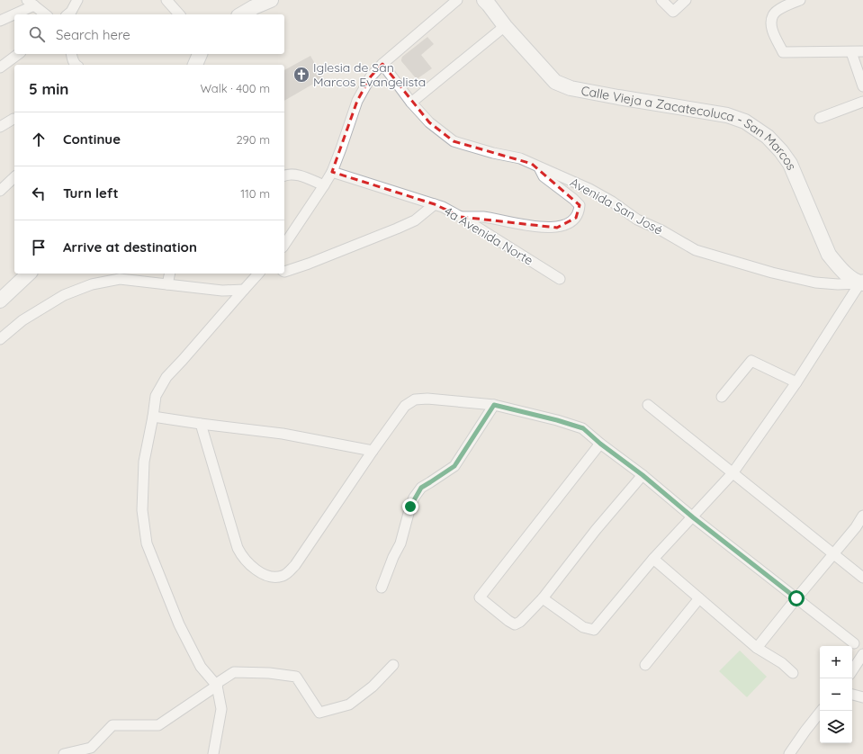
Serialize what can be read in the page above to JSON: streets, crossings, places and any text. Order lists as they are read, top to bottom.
{
  "streets": {
    "main road": ["Calle Vieja a Zacatecoluca - San Marcos"],
    "street": ["Avenida San José", "4a Avenida Norte"]
  },
  "crossings": [
    ["Calle Vieja a Zacatecoluca - San Marcos", "Avenida San José"]
  ],
  "places": {
    "church": ["Iglesia de San Marcos Evangelista"]
  },
  "page": {
    "search": "Search here",
    "heading": ["5 min", "Walk · 400 m"],
    "list": [
      ["Continue", "290 m"],
      ["Turn left", "110 m"],
      "Arrive at destination"
    ],
    "map_buttons": ["+", "−"]
  }
}
